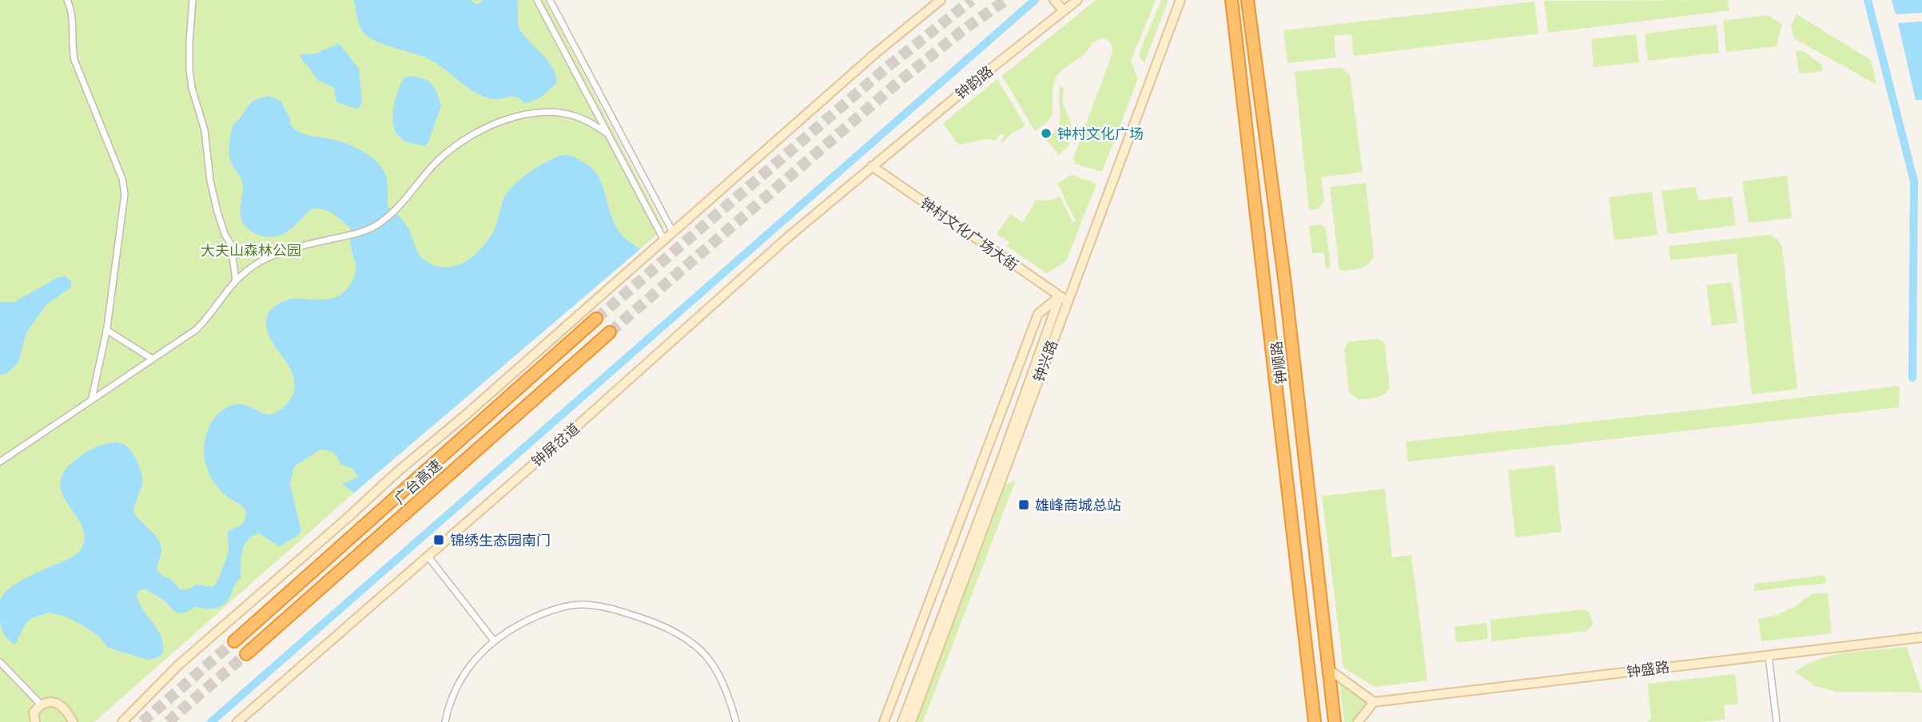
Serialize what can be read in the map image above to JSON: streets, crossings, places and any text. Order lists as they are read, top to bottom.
{
  "streets": {
    "highway": ["钟顺路", "广台高速"],
    "main road": [
      "钟韵路",
      "钟村文化广场大街",
      "钟兴路",
      "钟屏岔道",
      "钟盛路"
    ]
  },
  "crossings": [
    ["钟韵路", "钟村文化广场大街"],
    ["钟韵路", "钟屏岔道"],
    ["钟村文化广场大街", "钟兴路"],
    ["钟村文化广场大街", "钟屏岔道"]
  ],
  "parks": ["大夫山森林公园"],
  "places": {
    "other": ["钟村文化广场"],
    "transit": ["雄峰商城总站", "锦绣生态园南门"]
  }
}
